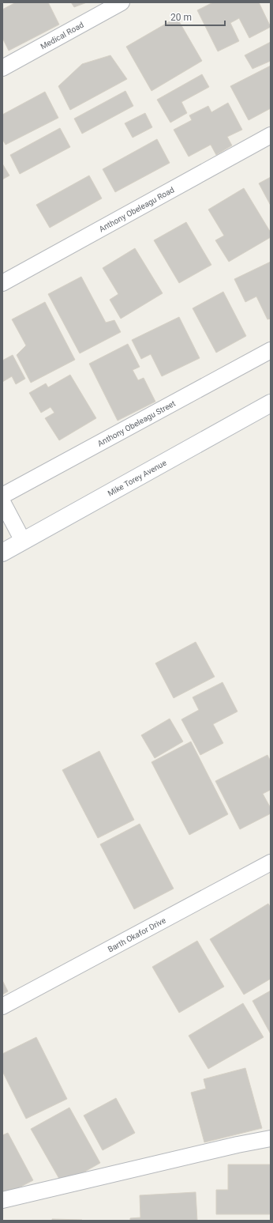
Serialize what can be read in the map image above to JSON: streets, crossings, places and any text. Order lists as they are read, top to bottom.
{
  "streets": {
    "main road": ["Mike Torey Avenue"],
    "street": [
      "Medical Road",
      "Anthony Obeleagu Road",
      "Anthony Obeleagu Street",
      "Barth Okafor Drive"
    ]
  },
  "scale_bar": "20 m"
}
